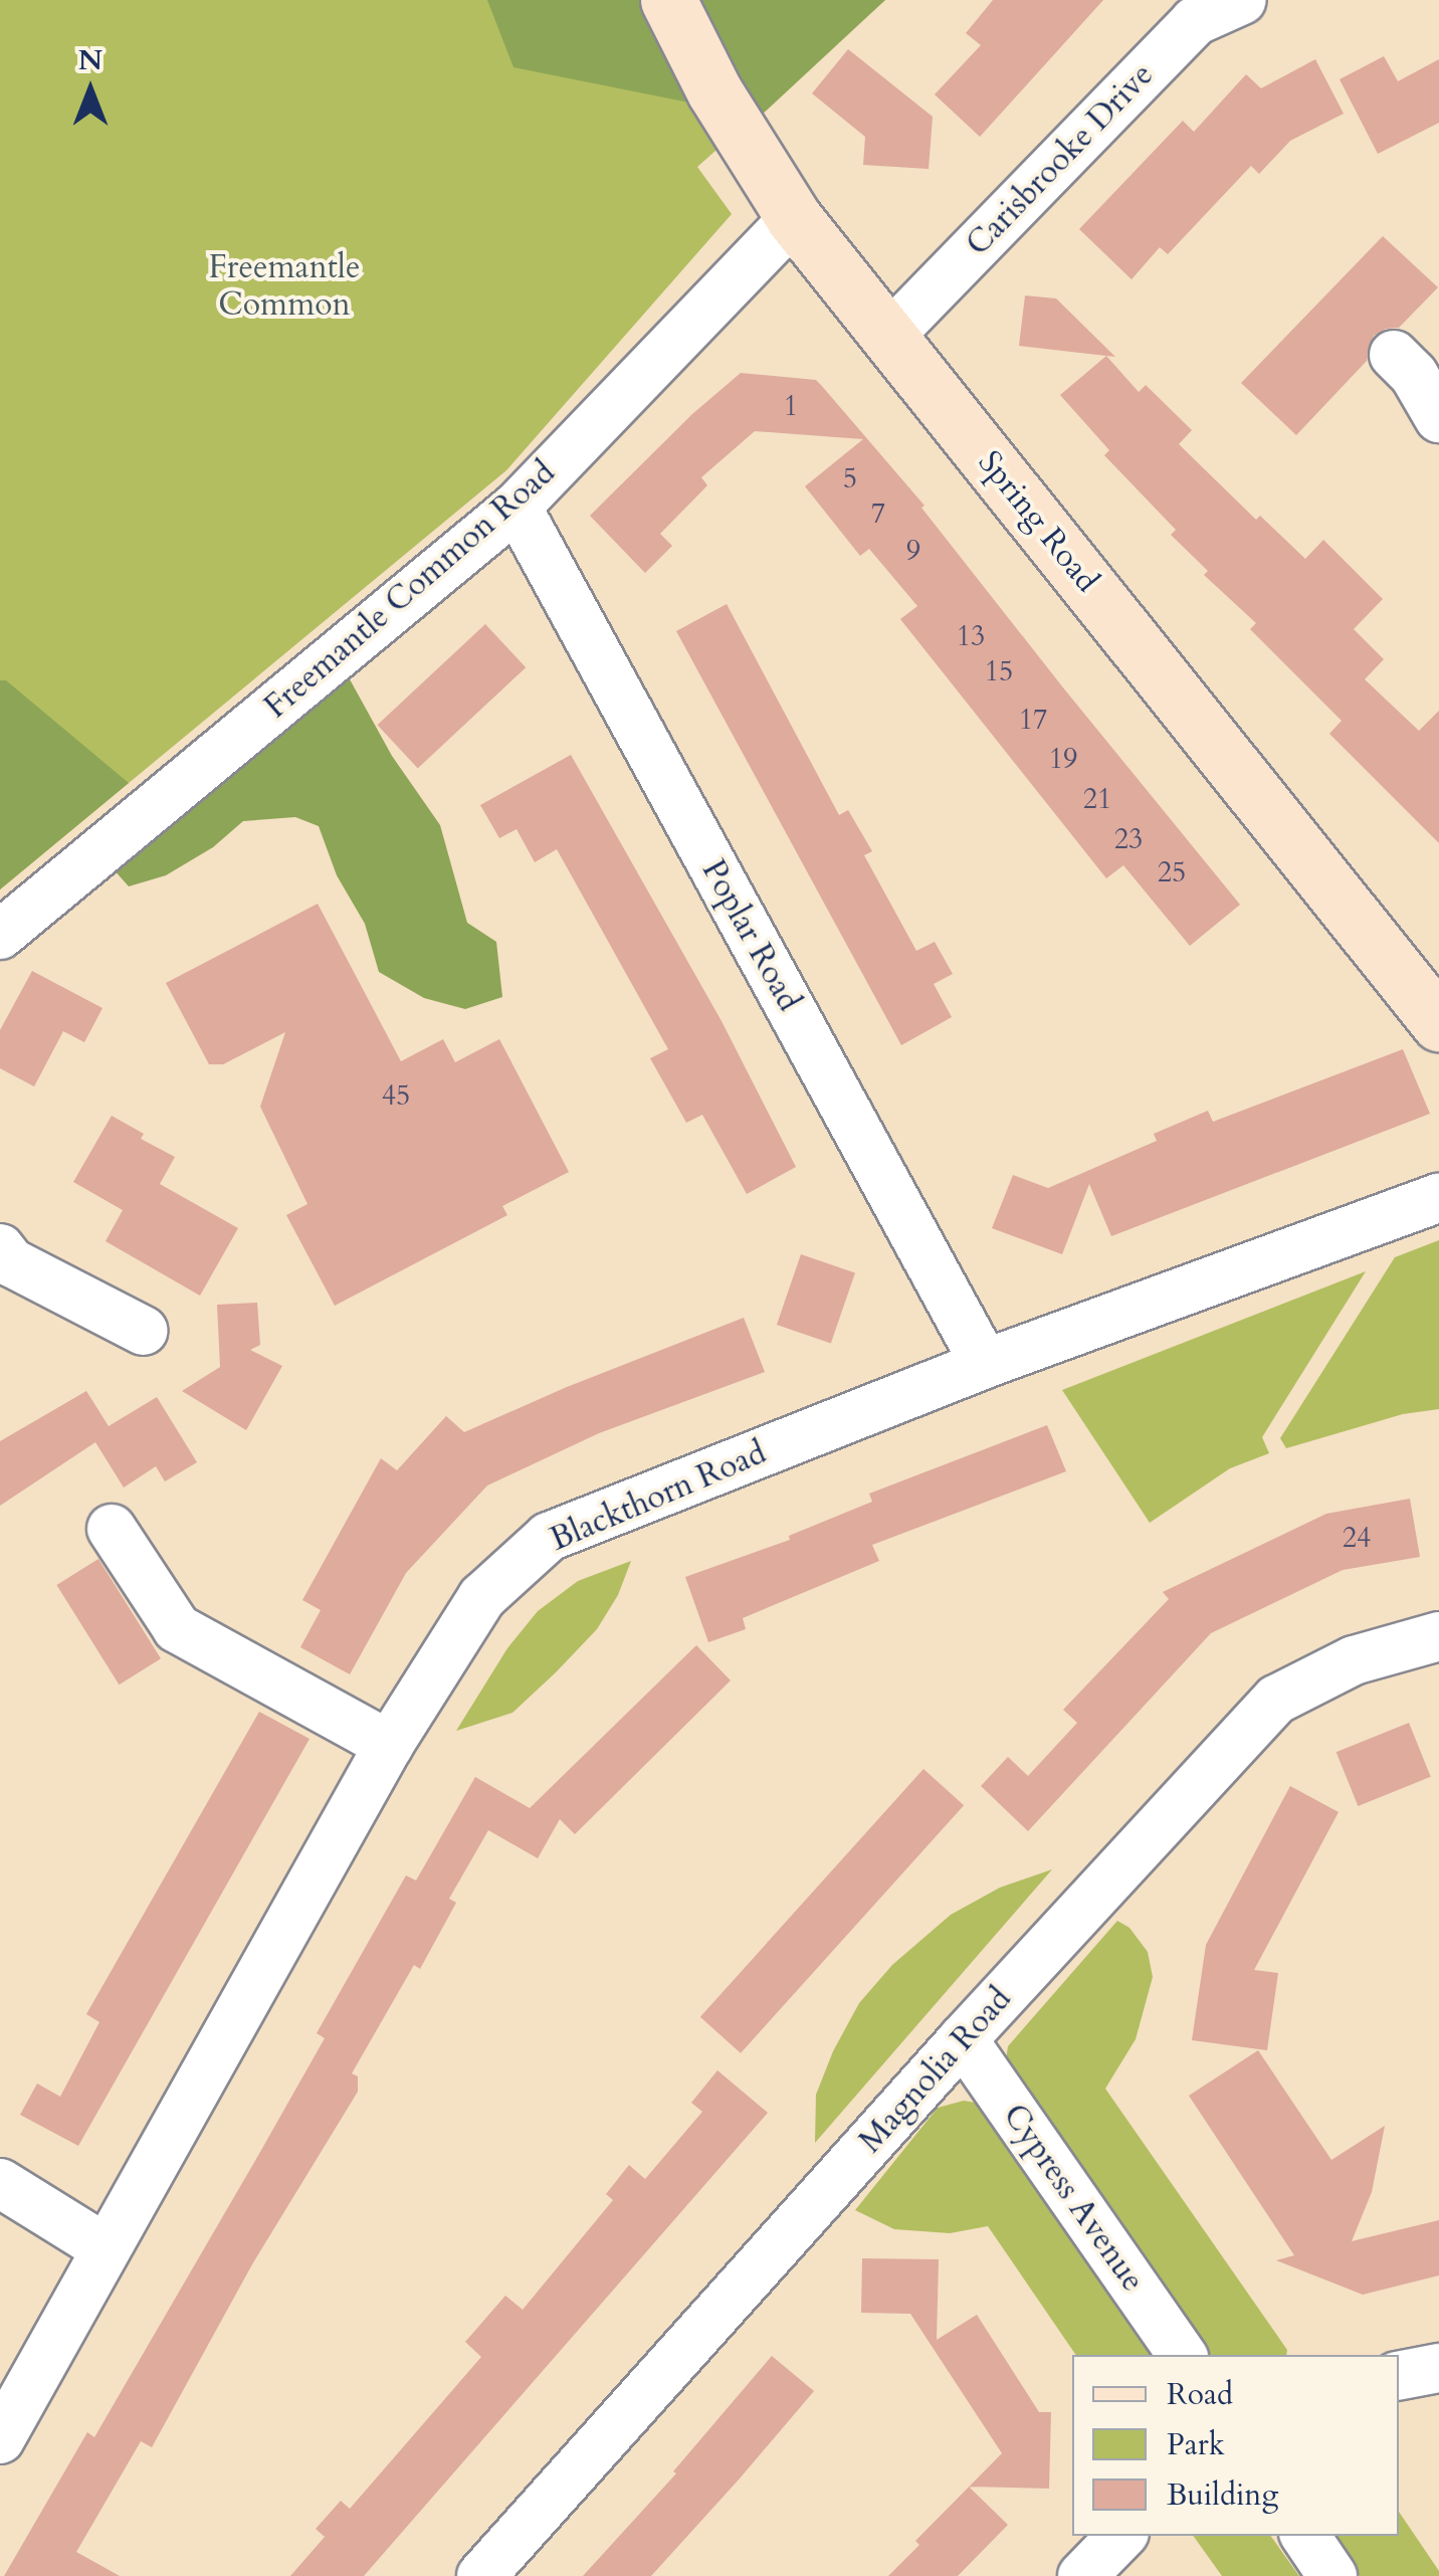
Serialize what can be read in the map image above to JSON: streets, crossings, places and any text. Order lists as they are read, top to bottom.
{
  "streets": {
    "street": [
      "Carisbrooke Drive",
      "Spring Road",
      "Freemantle Common Road",
      "Poplar Road",
      "Blackthorn Road",
      "Magnolia Road",
      "Cypress Avenue"
    ]
  },
  "crossings": [
    ["Carisbrooke Drive", "Spring Road"],
    ["Spring Road", "Freemantle Common Road"],
    ["Freemantle Common Road", "Poplar Road"],
    ["Poplar Road", "Blackthorn Road"],
    ["Magnolia Road", "Cypress Avenue"]
  ],
  "parks": ["Freemantle Common"],
  "house_numbers": [
    "1",
    "5",
    "7",
    "9",
    "13",
    "15",
    "17",
    "19",
    "21",
    "23",
    "25",
    "45",
    "24"
  ],
  "legend": ["Road", "Park", "Building"],
  "north": "top"
}
